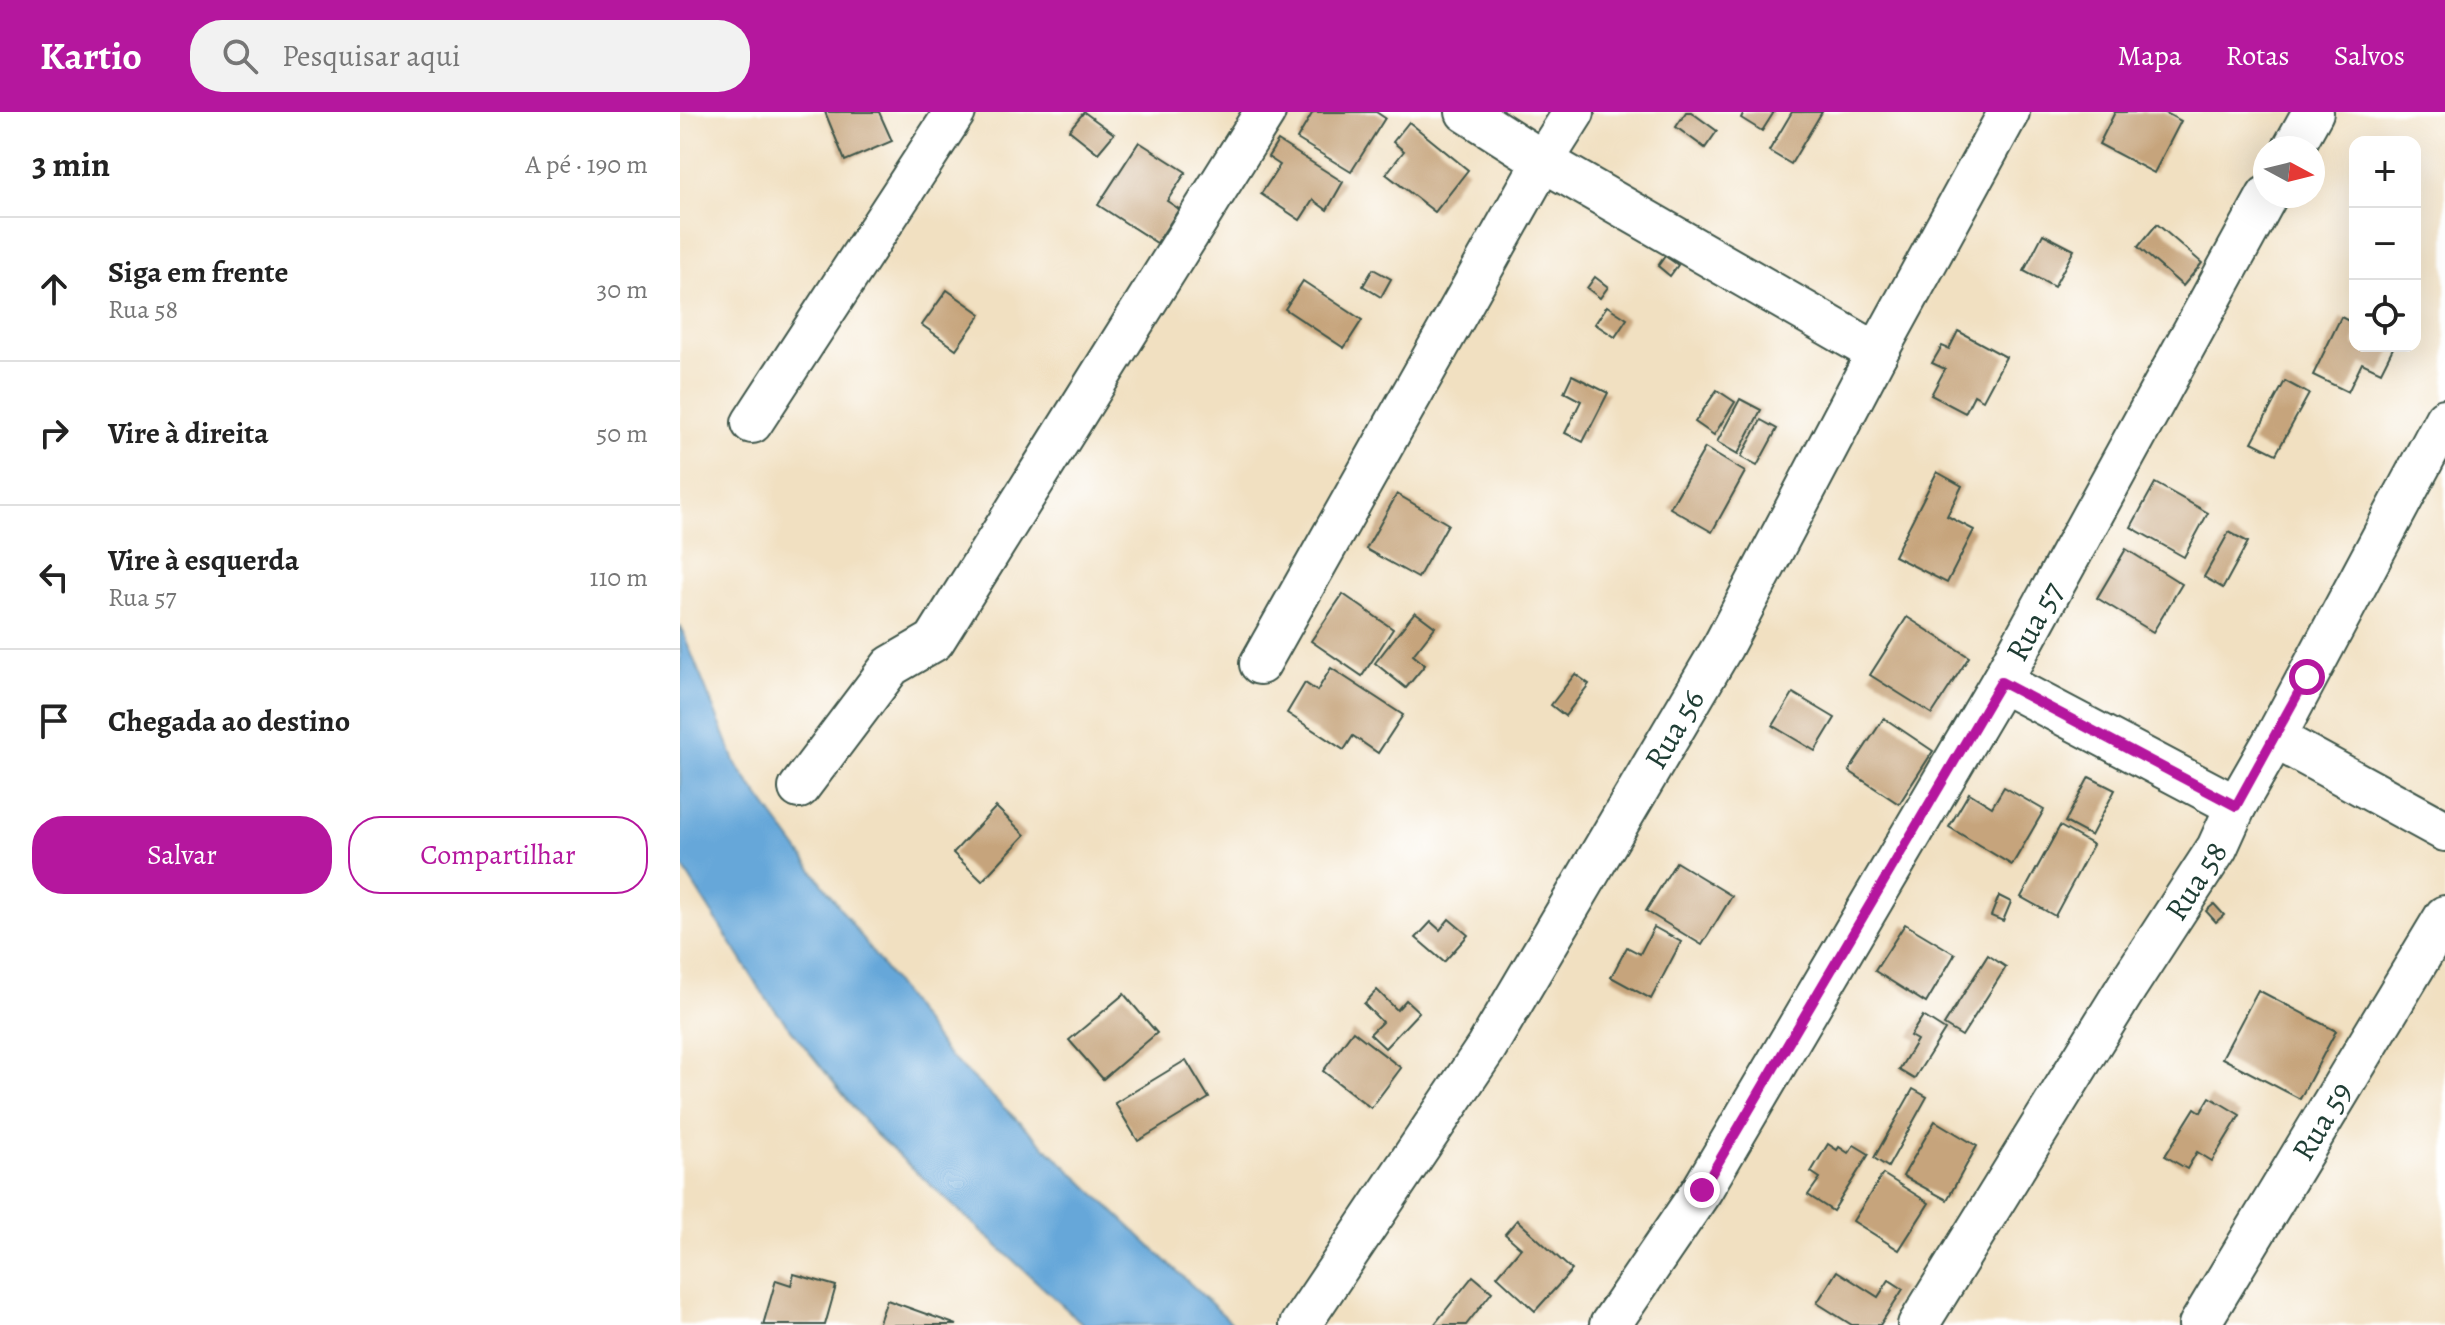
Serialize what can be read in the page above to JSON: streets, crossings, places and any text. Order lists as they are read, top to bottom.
{
  "streets": {
    "street": [
      "Rua 57",
      "Rua 56",
      "Rua 58",
      "Rua 59"
    ]
  },
  "north": "right",
  "page": {
    "header": "Kartio",
    "search": "Pesquisar aqui",
    "nav": ["Mapa", "Rotas", "Salvos"],
    "heading": ["3 min", "A pé · 190 m"],
    "map_buttons": ["+", "−"],
    "list": [
      ["Siga em frente", "Rua 58", "30 m"],
      ["Vire à direita", "50 m"],
      ["Vire à esquerda", "Rua 57", "110 m"],
      "Chegada ao destino"
    ],
    "buttons": ["Salvar", "Compartilhar"]
  }
}
